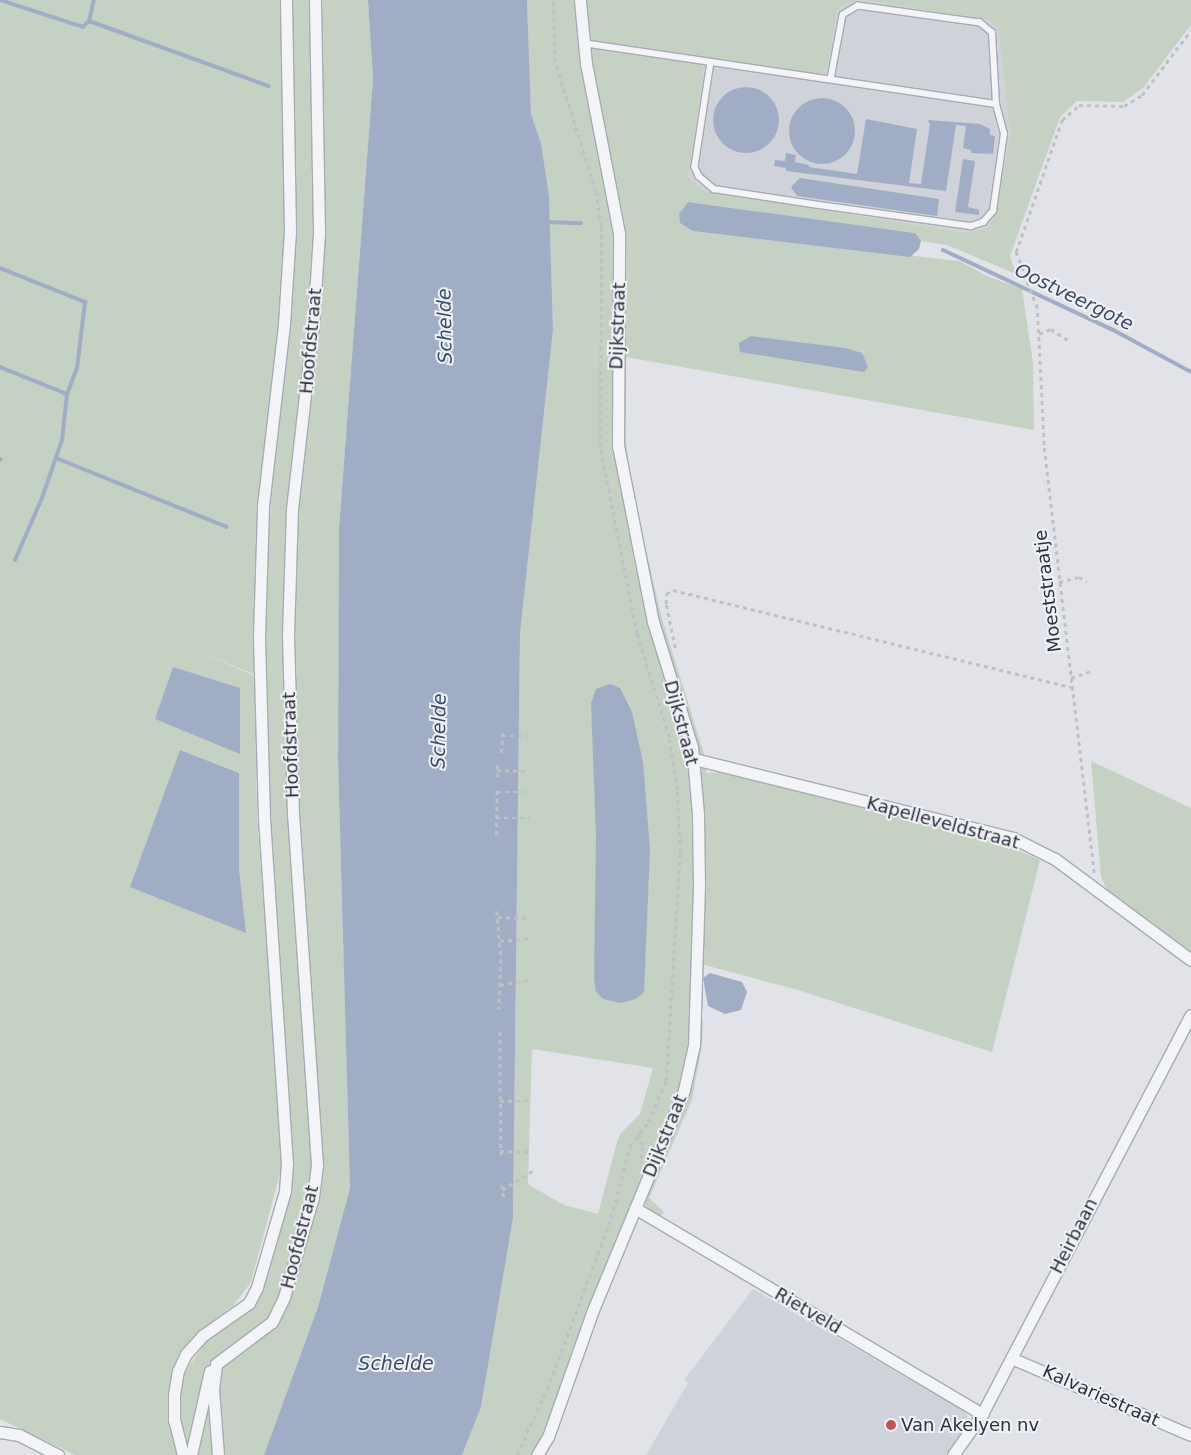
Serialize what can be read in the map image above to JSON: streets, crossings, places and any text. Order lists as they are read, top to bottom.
{
  "streets": {
    "street": [
      "Dijkstraat",
      "Hoofdstraat",
      "Kapelleveldstraat",
      "Heirbaan",
      "Rietveld",
      "Kalvariestraat"
    ],
    "path": ["Moeststraatje"]
  },
  "crossings": [
    ["Dijkstraat", "Kapelleveldstraat"],
    ["Dijkstraat", "Rietveld"],
    ["Moeststraatje", "Kapelleveldstraat"],
    ["Heirbaan", "Rietveld"],
    ["Heirbaan", "Kalvariestraat"]
  ],
  "water": ["Oostveergote", "Schelde"],
  "places": ["Van Akelyen nv"]
}
